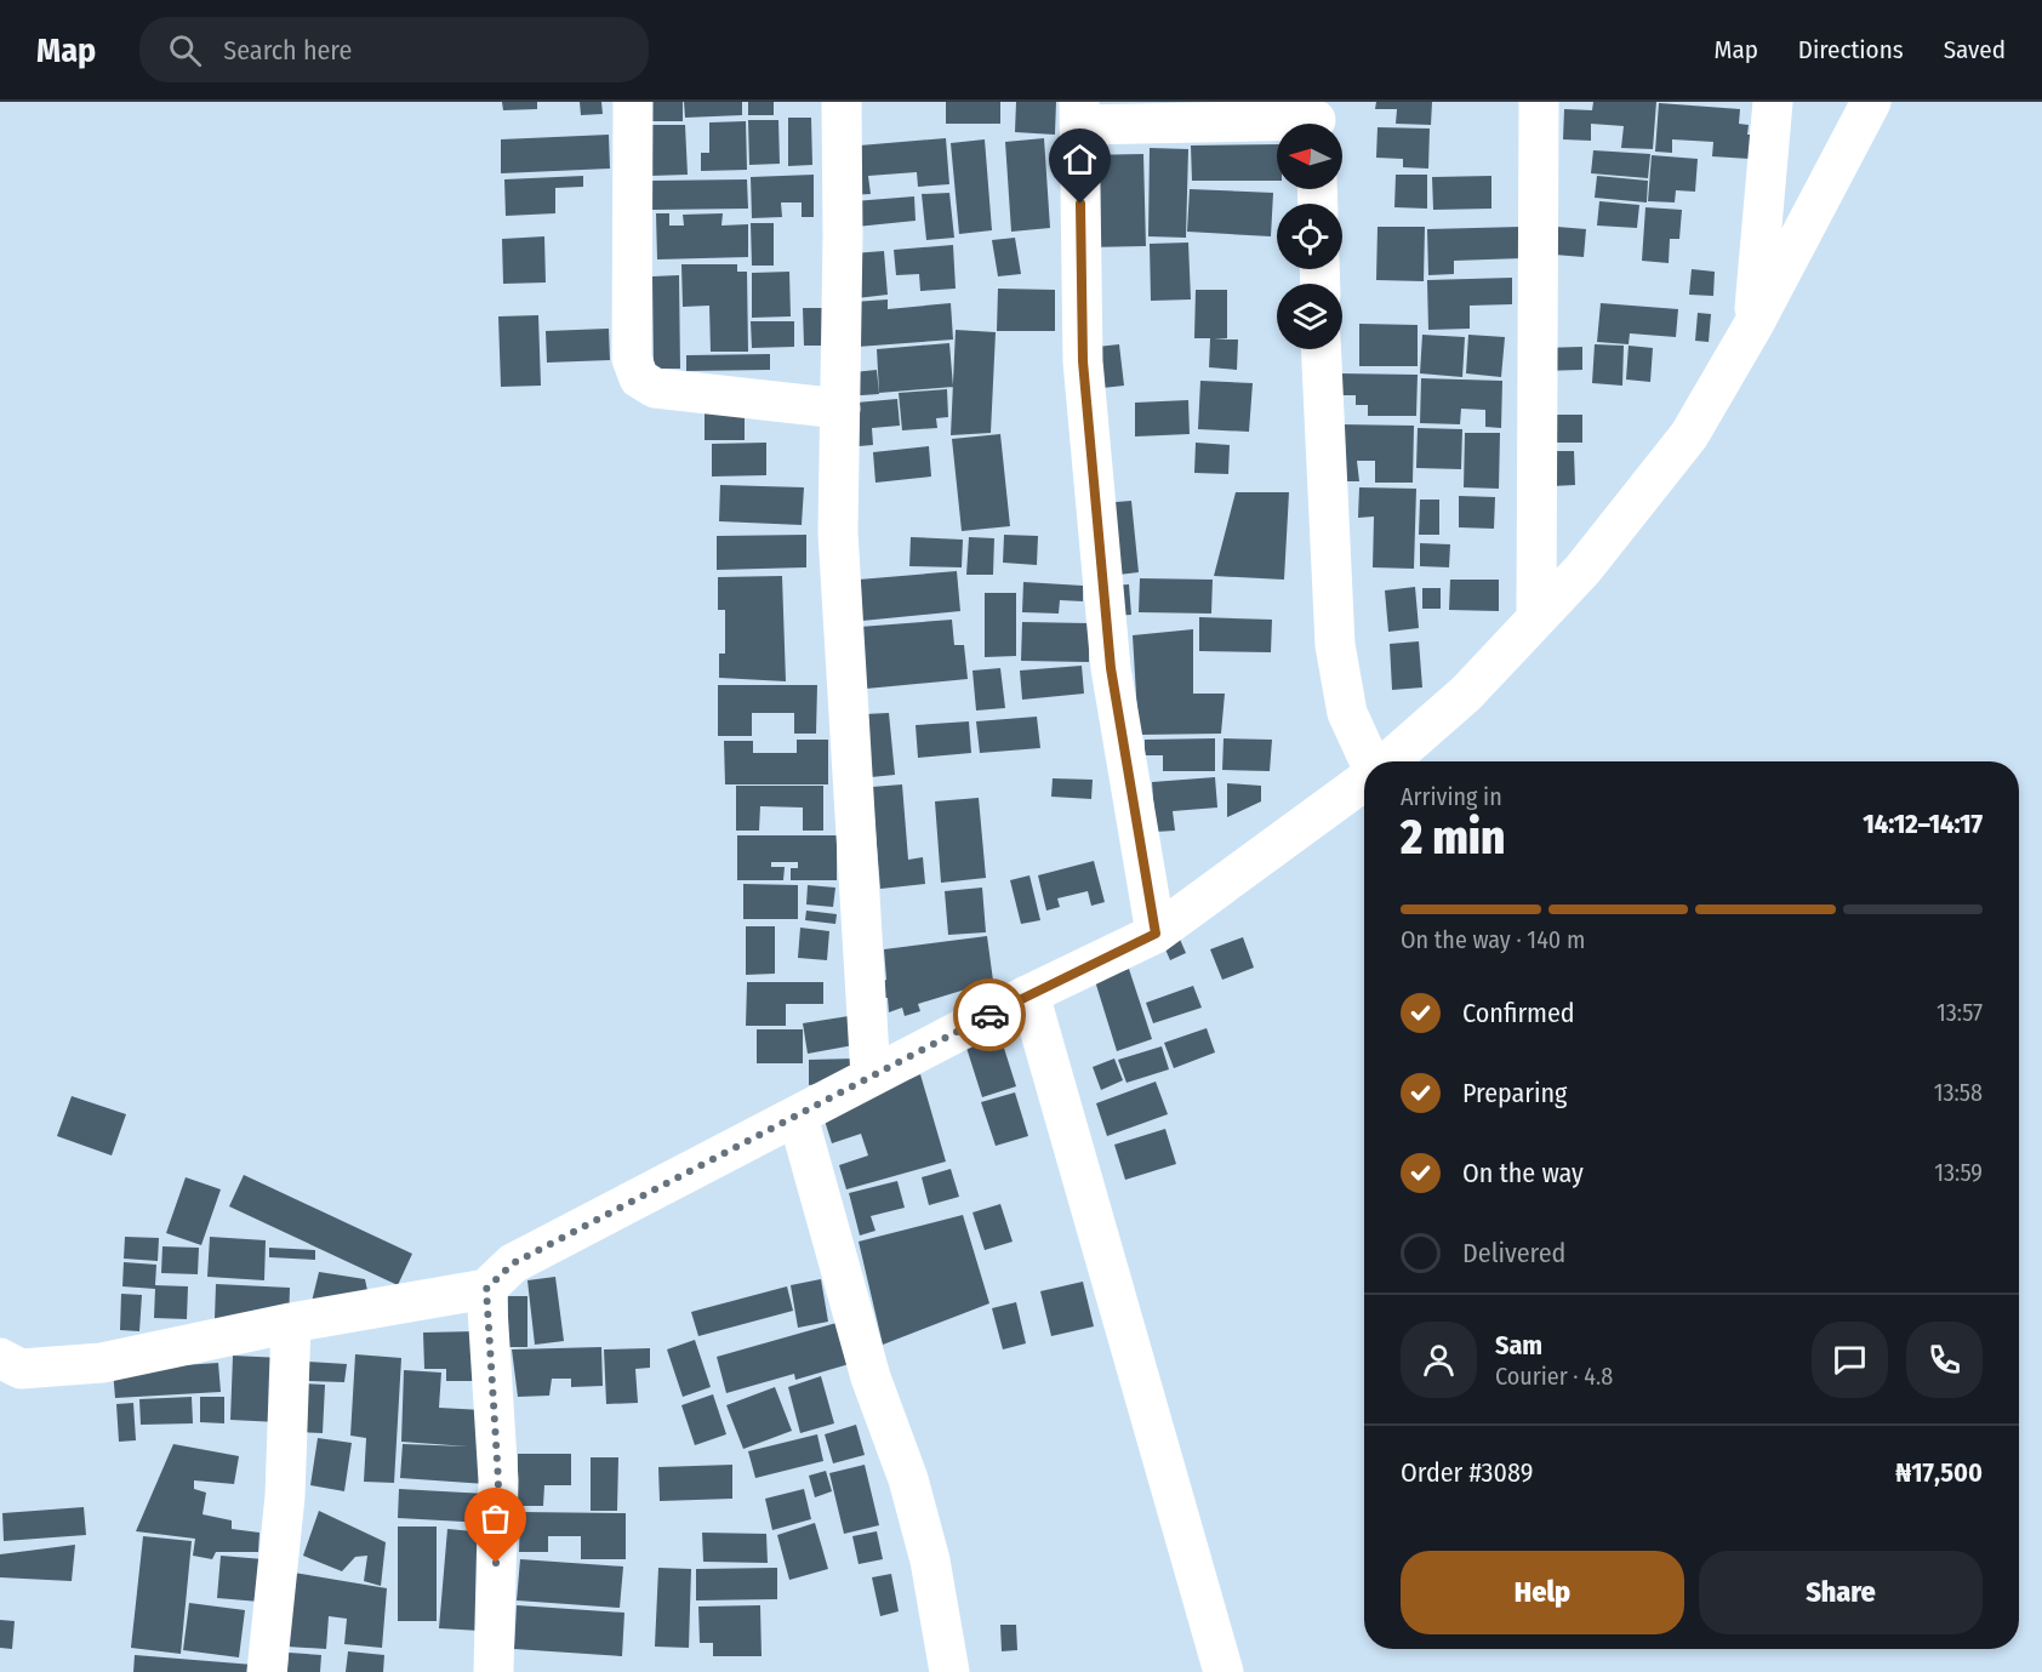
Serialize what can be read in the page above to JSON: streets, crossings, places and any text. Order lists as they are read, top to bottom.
{
  "north": "left",
  "page": {
    "header": "Map",
    "search": "Search here",
    "nav": ["Map", "Directions", "Saved"],
    "heading": ["2 min", "Arriving in", "14:12–14:17"],
    "panel": [
      "Sam",
      "Courier · 4.8",
      "Order #3089",
      "₦17,500"
    ],
    "bar": "On the way · 140 m",
    "list": [
      ["Confirmed", "13:57"],
      ["Preparing", "13:58"],
      ["On the way", "13:59"],
      "Delivered"
    ],
    "buttons": ["Help", "Share"]
  }
}
